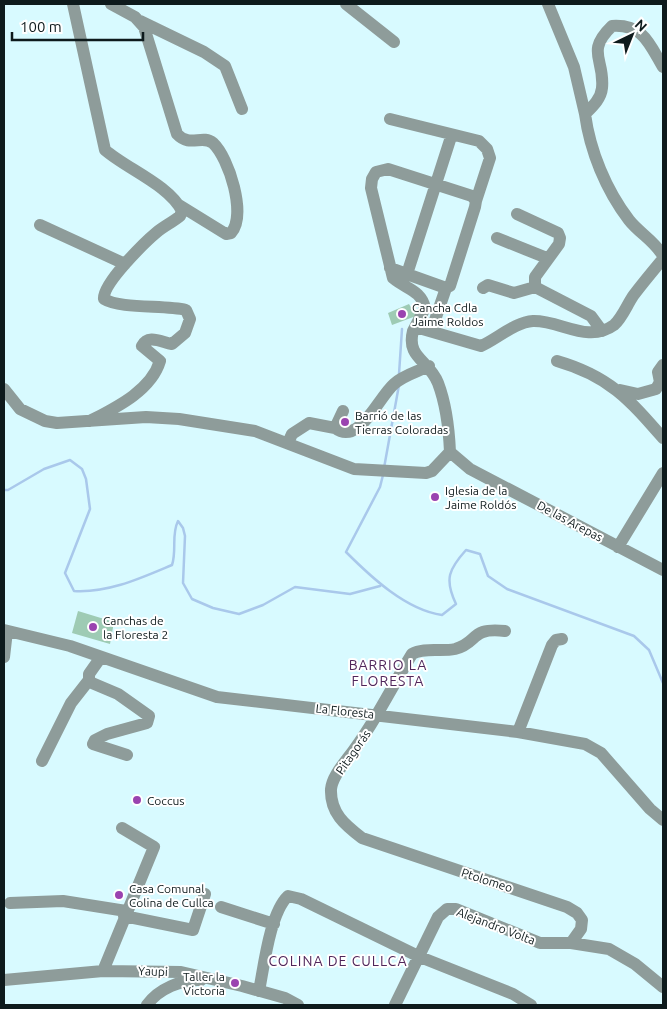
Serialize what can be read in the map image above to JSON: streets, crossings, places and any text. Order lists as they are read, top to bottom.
{
  "streets": {
    "street": [
      "De las Arepas",
      "La Floresta",
      "Pitagorás",
      "Ptolomeo",
      "Alejandro Volta",
      "Yaupi"
    ]
  },
  "crossings": [
    ["La Floresta", "Pitagorás"],
    ["Pitagorás", "Ptolomeo"],
    ["Ptolomeo", "Alejandro Volta"]
  ],
  "districts": ["BARRIO LA FLORESTA", "COLINA DE CULLCA"],
  "places": [
    "Cancha Cdla Jaime Roldos",
    "Barrió de las Tierras Coloradas",
    "Iglesia de la Jaime Roldós",
    "Canchas de la Floresta 2",
    "Coccus",
    "Casa Comunal Colina de Cullca",
    "Taller la Victoria"
  ],
  "scale_bar": "100 m",
  "north": "top right"
}
